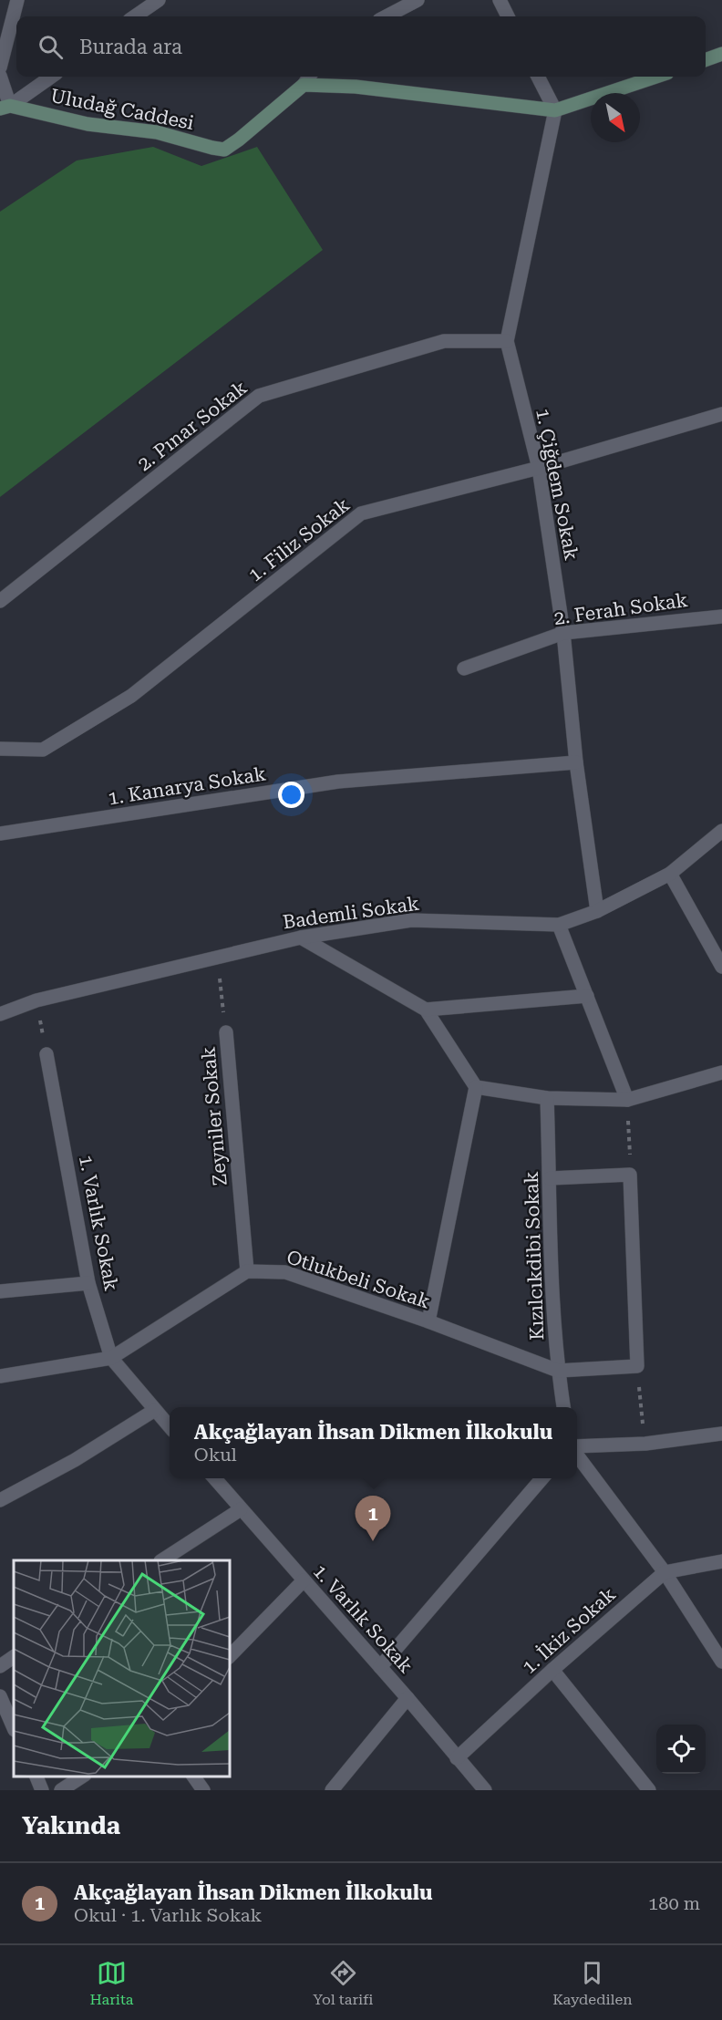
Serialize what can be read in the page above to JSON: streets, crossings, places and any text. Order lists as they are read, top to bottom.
{
  "streets": {
    "main road": ["Uludağ Caddesi"],
    "street": [
      "2. Pınar Sokak",
      "1. Çiğdem Sokak",
      "1. Filiz Sokak",
      "2. Ferah Sokak",
      "1. Kanarya Sokak",
      "Bademli Sokak",
      "Zeyniler Sokak",
      "1. Varlık Sokak",
      "Kızılcıkdibi Sokak",
      "Otlukbeli Sokak",
      "1. İkiz Sokak"
    ]
  },
  "crossings": [
    ["2. Pınar Sokak", "1. Çiğdem Sokak"],
    ["1. Çiğdem Sokak", "1. Filiz Sokak"],
    ["1. Çiğdem Sokak", "2. Ferah Sokak"],
    ["1. Çiğdem Sokak", "1. Kanarya Sokak"],
    ["1. Çiğdem Sokak", "Bademli Sokak"],
    ["Bademli Sokak", "Zeyniler Sokak"],
    ["Zeyniler Sokak", "Otlukbeli Sokak"],
    ["1. Varlık Sokak", "1. İkiz Sokak"],
    ["Kızılcıkdibi Sokak", "Otlukbeli Sokak"]
  ],
  "north": "bottom right",
  "page": {
    "search": "Burada ara",
    "popup": ["Akçağlayan İhsan Dikmen İlkokulu", "Okul"],
    "pins": "1",
    "heading": "Yakında",
    "list": [
      {
        "mark": "1",
        "name": "Akçağlayan İhsan Dikmen İlkokulu",
        "note": "Okul · 1. Varlık Sokak",
        "value": "180 m"
      }
    ],
    "nav": ["Harita", "Yol tarifi", "Kaydedilen"]
  }
}
